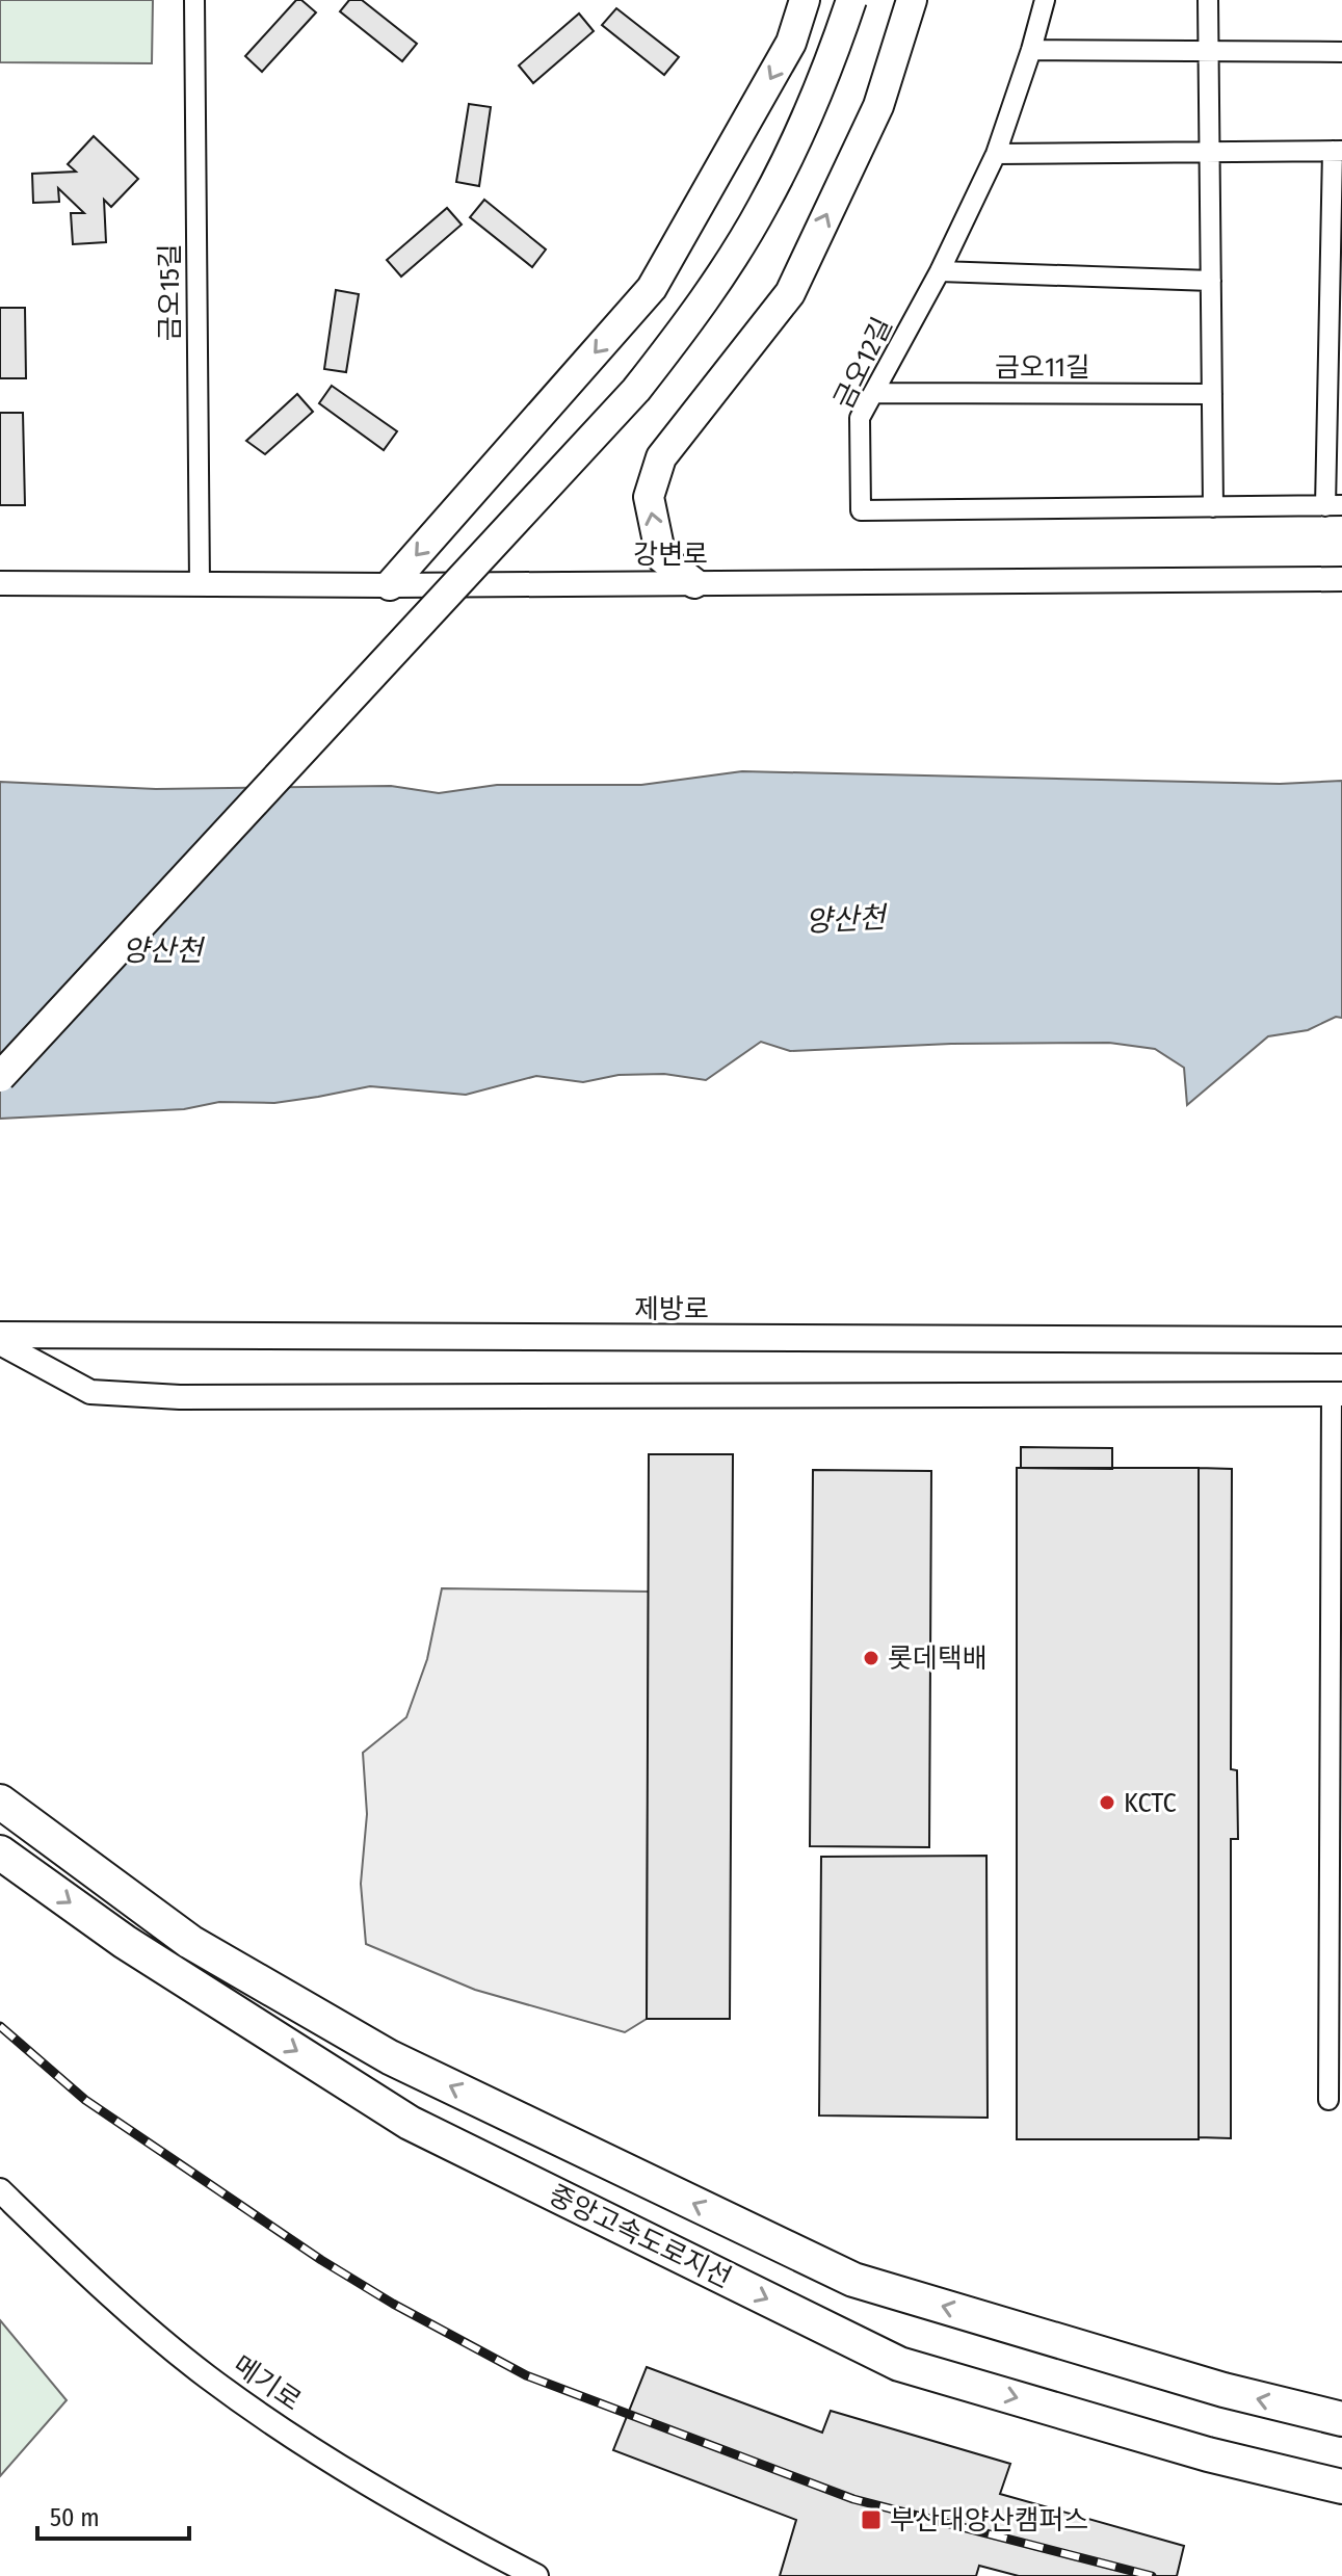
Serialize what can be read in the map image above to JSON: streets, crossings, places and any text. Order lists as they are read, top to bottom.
{
  "streets": {
    "highway": ["중앙고속도로지선"],
    "main road": ["제방로"],
    "street": [
      "금오15길",
      "금오12길",
      "금오11길",
      "강변로",
      "메기로"
    ]
  },
  "crossings": [
    ["금오15길", "강변로"],
    ["금오12길", "금오11길"]
  ],
  "water": ["양산천"],
  "places": {
    "other": ["롯데택배", "KCTC"],
    "transit": ["부산대양산캠퍼스"]
  },
  "scale_bar": "50 m"
}
